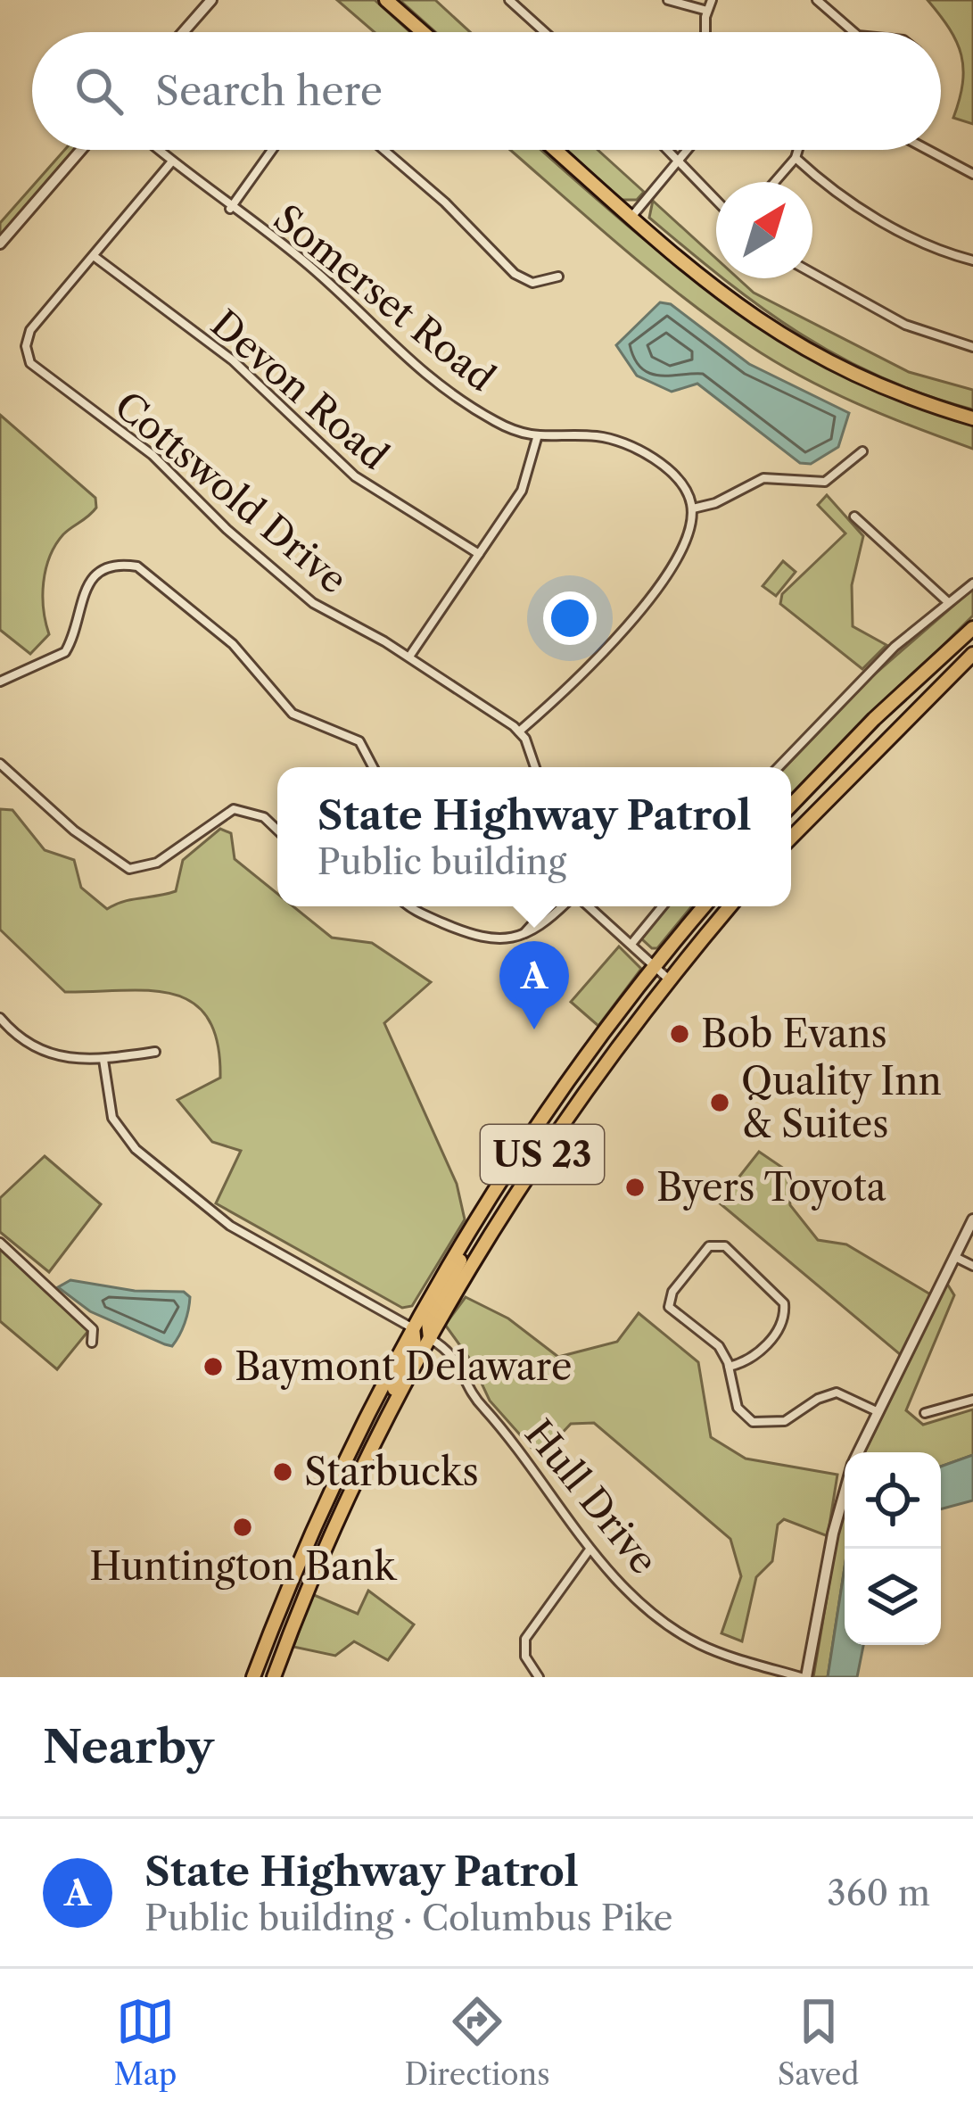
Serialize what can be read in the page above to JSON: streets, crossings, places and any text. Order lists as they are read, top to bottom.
{
  "streets": {
    "highway": ["US 23"],
    "street": [
      "Somerset Road",
      "Devon Road",
      "Cottswold Drive",
      "Hull Drive"
    ]
  },
  "crossings": [
    ["Somerset Road", "Cottswold Drive"],
    ["Devon Road", "Cottswold Drive"],
    ["US 23", "Hull Drive"]
  ],
  "places": [
    "Bob Evans",
    "Quality Inn & Suites",
    "Byers Toyota",
    "Baymont Delaware",
    "Starbucks",
    "Huntington Bank"
  ],
  "north": "top right",
  "page": {
    "search": "Search here",
    "popup": ["State Highway Patrol", "Public building"],
    "pins": "A",
    "heading": "Nearby",
    "list": [
      {
        "mark": "A",
        "name": "State Highway Patrol",
        "note": "Public building · Columbus Pike",
        "value": "360 m"
      }
    ],
    "nav": ["Map", "Directions", "Saved"]
  }
}
